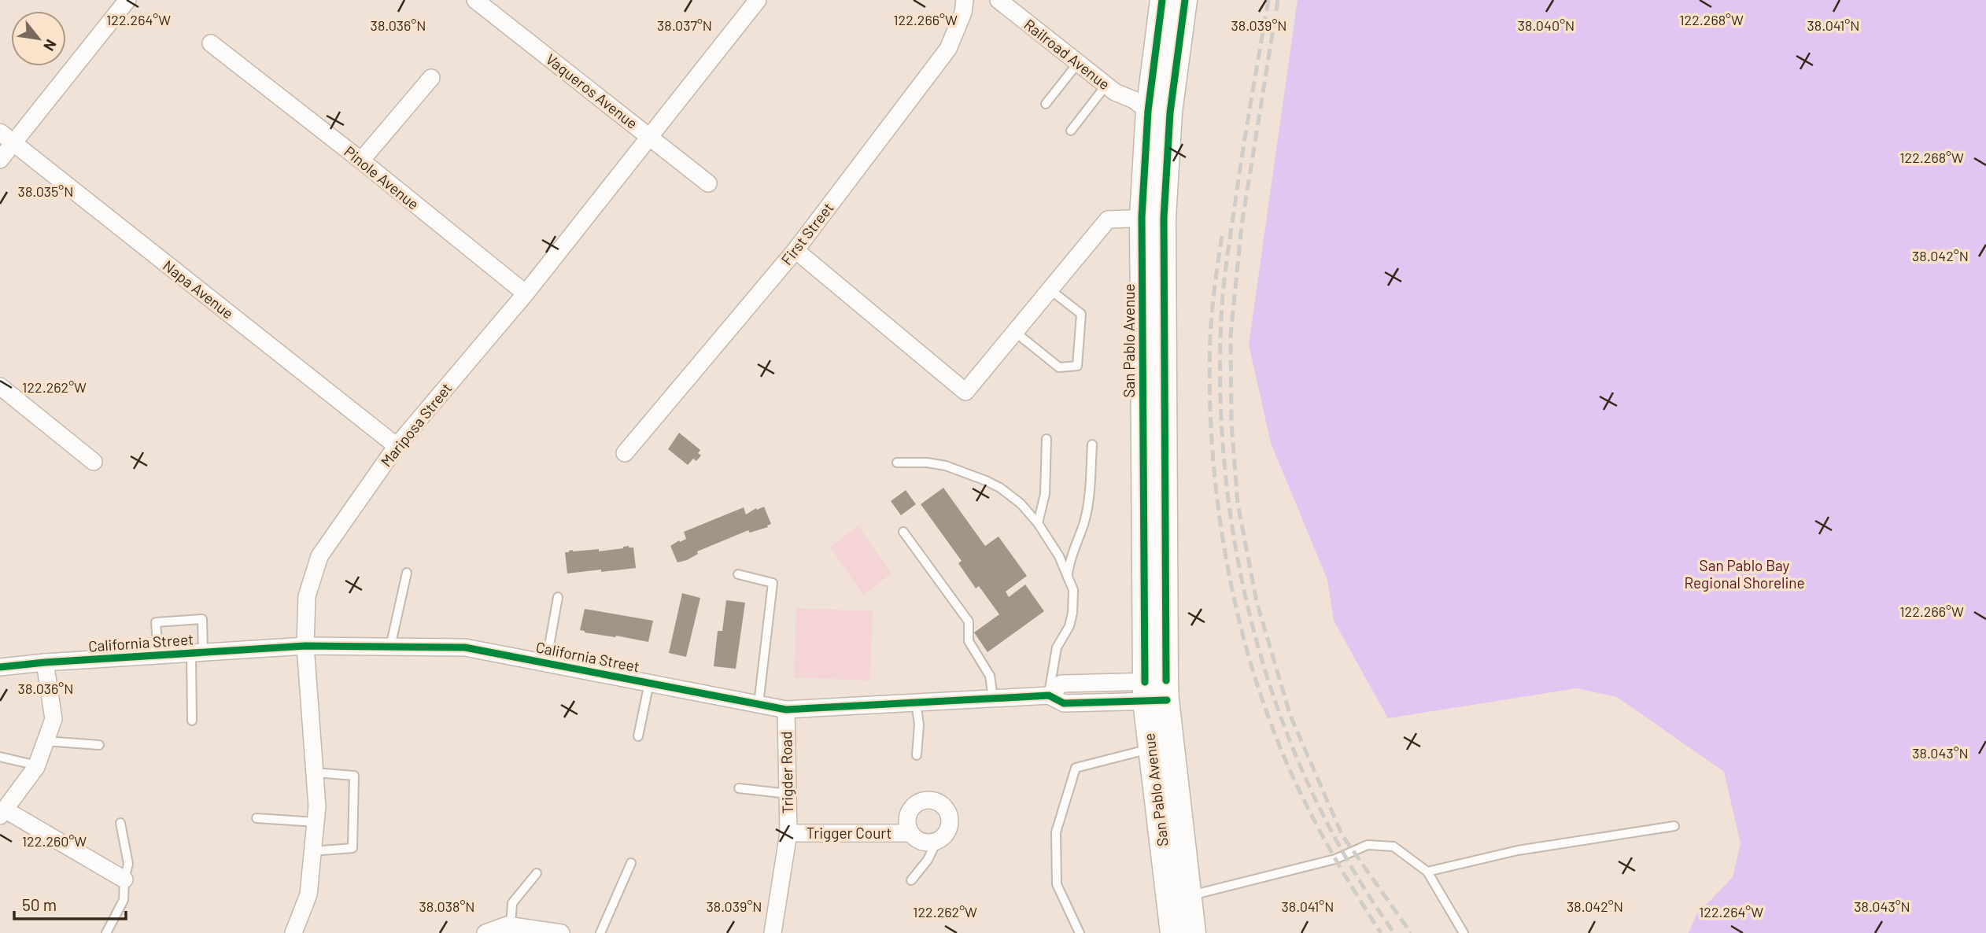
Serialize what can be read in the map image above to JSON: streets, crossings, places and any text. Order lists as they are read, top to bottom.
{
  "streets": {
    "main road": ["San Pablo Avenue"],
    "street": [
      "Railroad Avenue",
      "Vaqueros Avenue",
      "Pinole Avenue",
      "First Street",
      "Napa Avenue",
      "Mariposa Street",
      "California Street",
      "Trigder Road",
      "Trigger Court"
    ]
  },
  "crossings": [
    ["Railroad Avenue", "San Pablo Avenue"],
    ["Vaqueros Avenue", "Mariposa Street"],
    ["Pinole Avenue", "Mariposa Street"],
    ["Napa Avenue", "Mariposa Street"],
    ["San Pablo Avenue", "California Street"],
    ["Mariposa Street", "California Street"],
    ["California Street", "Trigder Road"],
    ["Trigder Road", "Trigger Court"]
  ],
  "parks": ["San Pablo Bay Regional Shoreline"],
  "scale_bar": "50 m",
  "north": "bottom right",
  "coordinates": [
    "122.264°W",
    "122.268°W",
    "122.266°W",
    "38.036°N",
    "38.037°N",
    "38.039°N",
    "38.040°N",
    "38.041°N",
    "38.035°N",
    "38.042°N",
    "122.262°W",
    "38.043°N",
    "122.260°W",
    "38.038°N"
  ]
}
